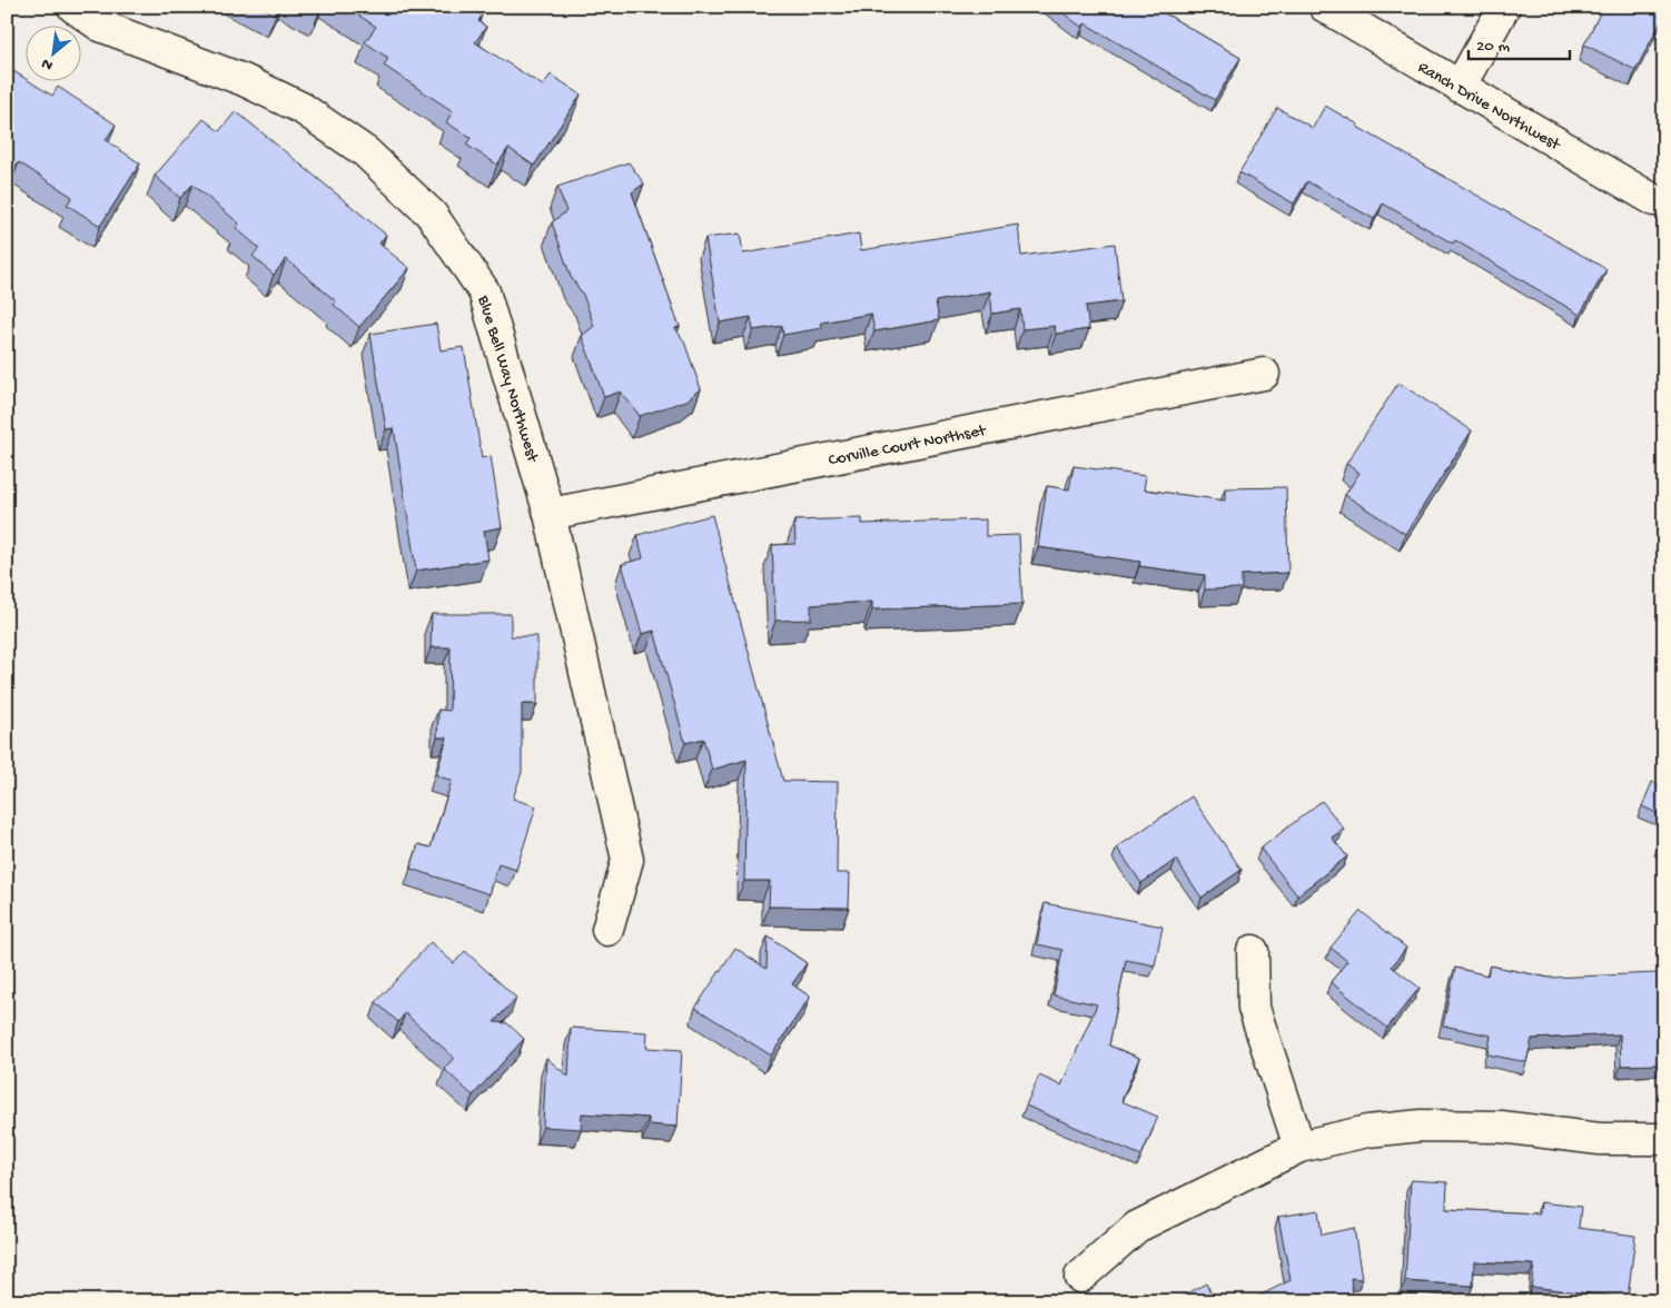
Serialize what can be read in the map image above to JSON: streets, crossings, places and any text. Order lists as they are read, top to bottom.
{
  "streets": {
    "street": ["Ranch Drive Northwest", "Blue Bell Way Northwest", "Corville Court Northset"]
  },
  "crossings": [
    ["Blue Bell Way Northwest", "Corville Court Northset"]
  ],
  "scale_bar": "20 m",
  "north": "bottom left"
}
